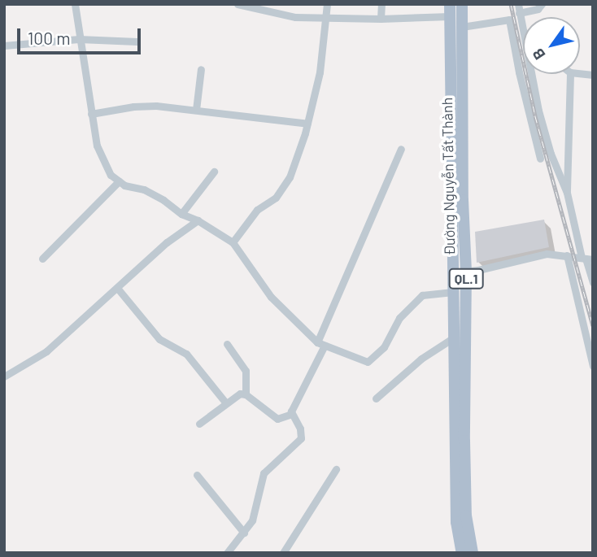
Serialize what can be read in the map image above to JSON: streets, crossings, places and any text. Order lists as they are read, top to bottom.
{
  "streets": {
    "main road": ["Đường Nguyễn Tất Thành", "QL.1"]
  },
  "scale_bar": "100 m",
  "north": "bottom left"
}
